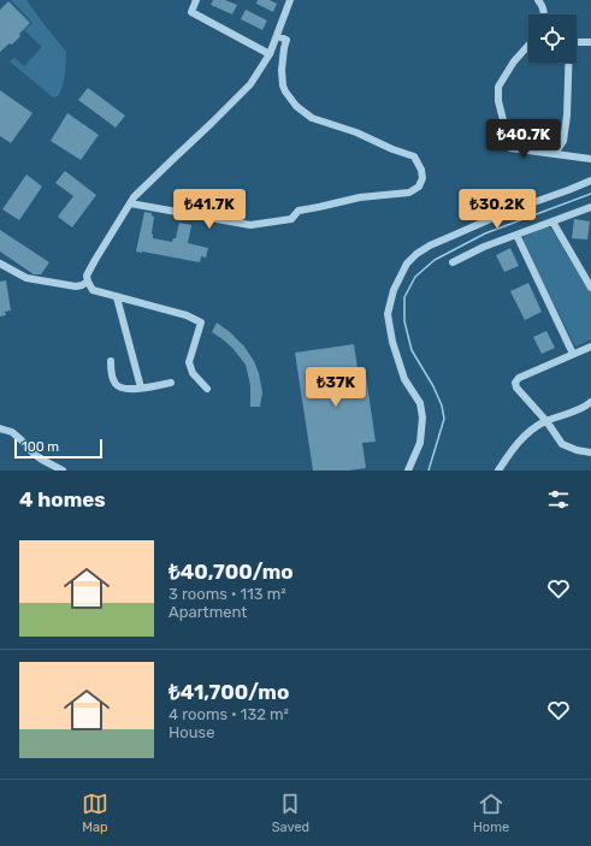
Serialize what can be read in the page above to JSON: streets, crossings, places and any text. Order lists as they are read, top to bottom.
{
  "scale_bar": "100 m",
  "page": {
    "price": [
      "₺40.7K",
      "₺41.7K",
      "₺30.2K",
      "₺37K"
    ],
    "scale": "100 m",
    "heading": "4 homes",
    "list": [
      {
        "name": "₺40,700/mo",
        "note": "3 rooms · 113 m² · Apartment"
      },
      {
        "name": "₺41,700/mo",
        "note": "4 rooms · 132 m² · House"
      }
    ],
    "tabs": ["Map", "Saved", "Home"]
  }
}
